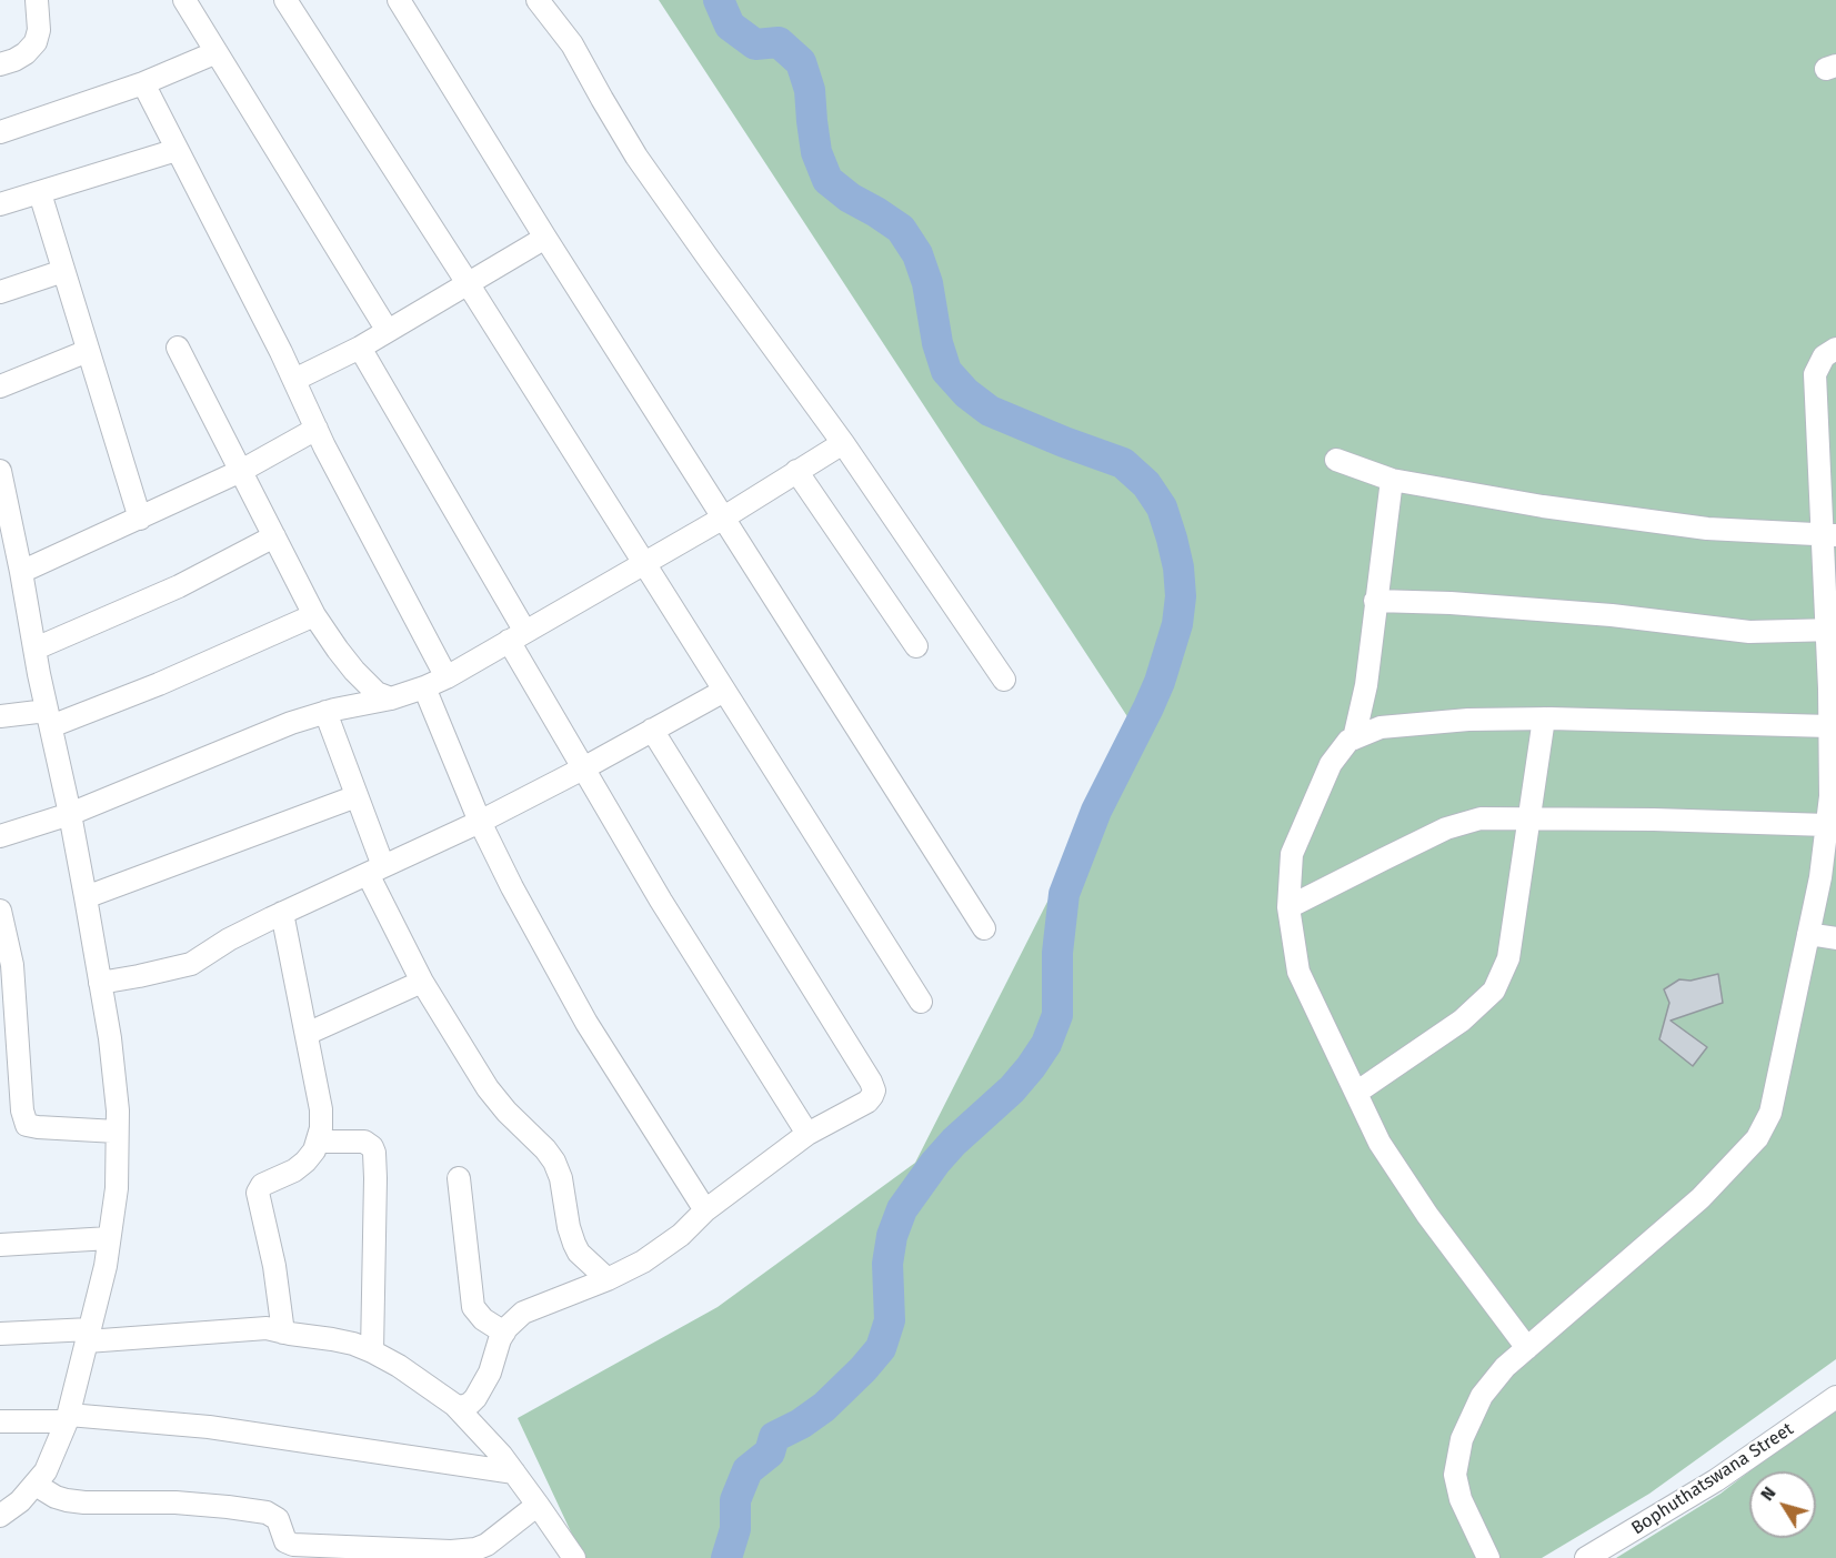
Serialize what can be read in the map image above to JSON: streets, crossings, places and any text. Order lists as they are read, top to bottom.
{
  "streets": {
    "street": ["Bophuthatswana Street"]
  },
  "north": "top left"
}
